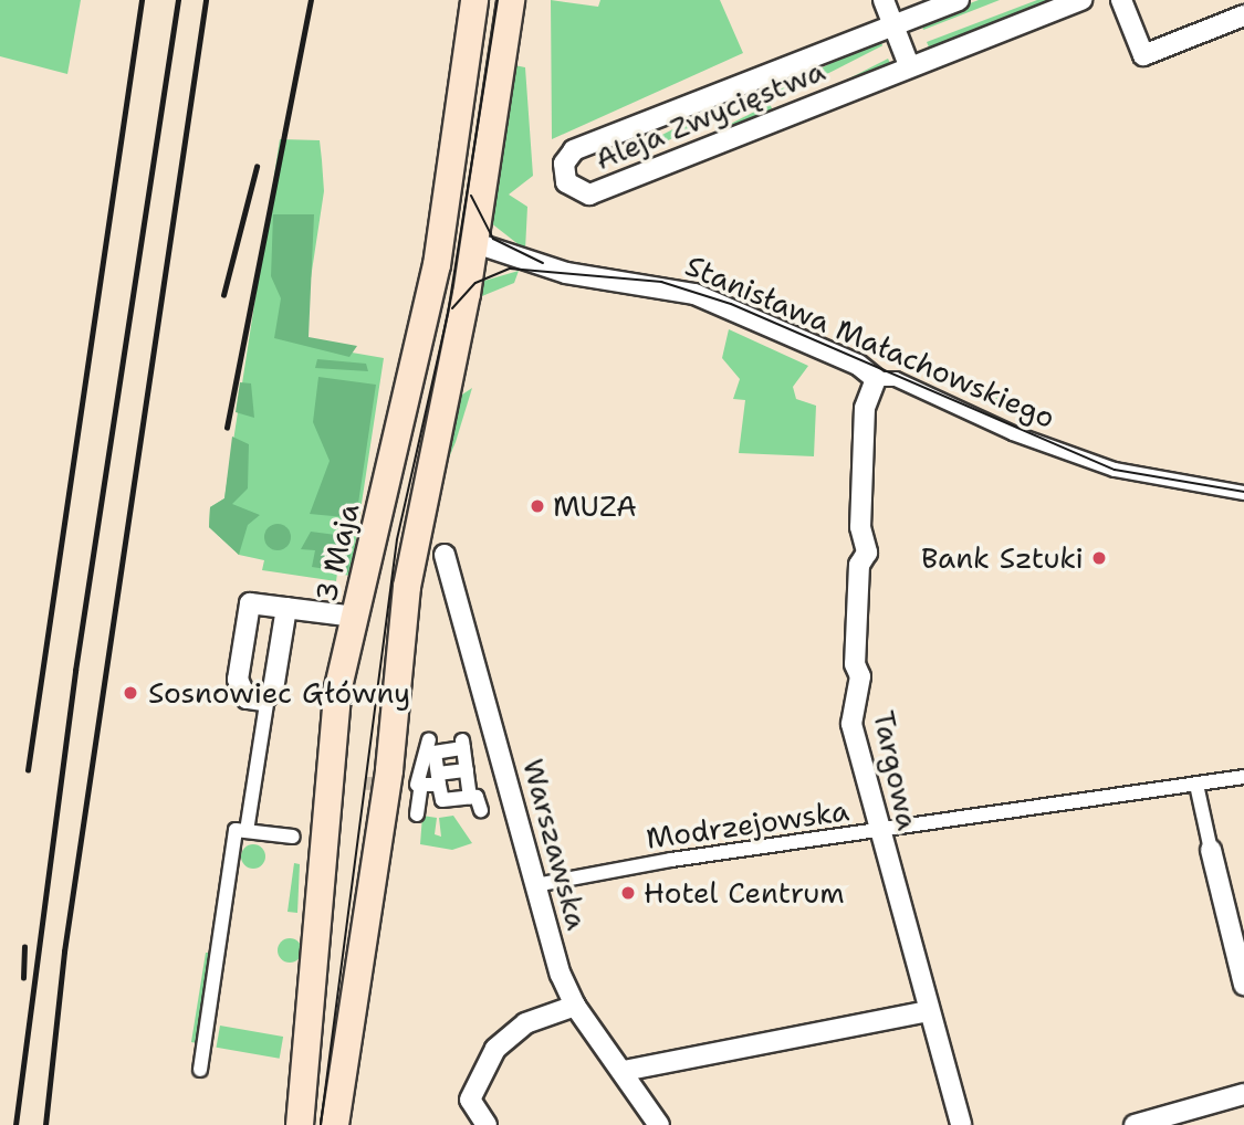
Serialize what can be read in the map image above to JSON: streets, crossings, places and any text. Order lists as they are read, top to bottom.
{
  "streets": {
    "main road": ["3 Maja"],
    "street": [
      "Aleja Zwycięstwa",
      "Stanisława Małachowskiego",
      "Targowa",
      "Modrzejowska",
      "Warszawska"
    ]
  },
  "crossings": [
    ["Stanisława Małachowskiego", "Targowa"],
    ["Targowa", "Modrzejowska"],
    ["Modrzejowska", "Warszawska"]
  ],
  "places": [
    "MUZA",
    "Bank Sztuki",
    "Sosnowiec Główny",
    "Hotel Centrum"
  ]
}
